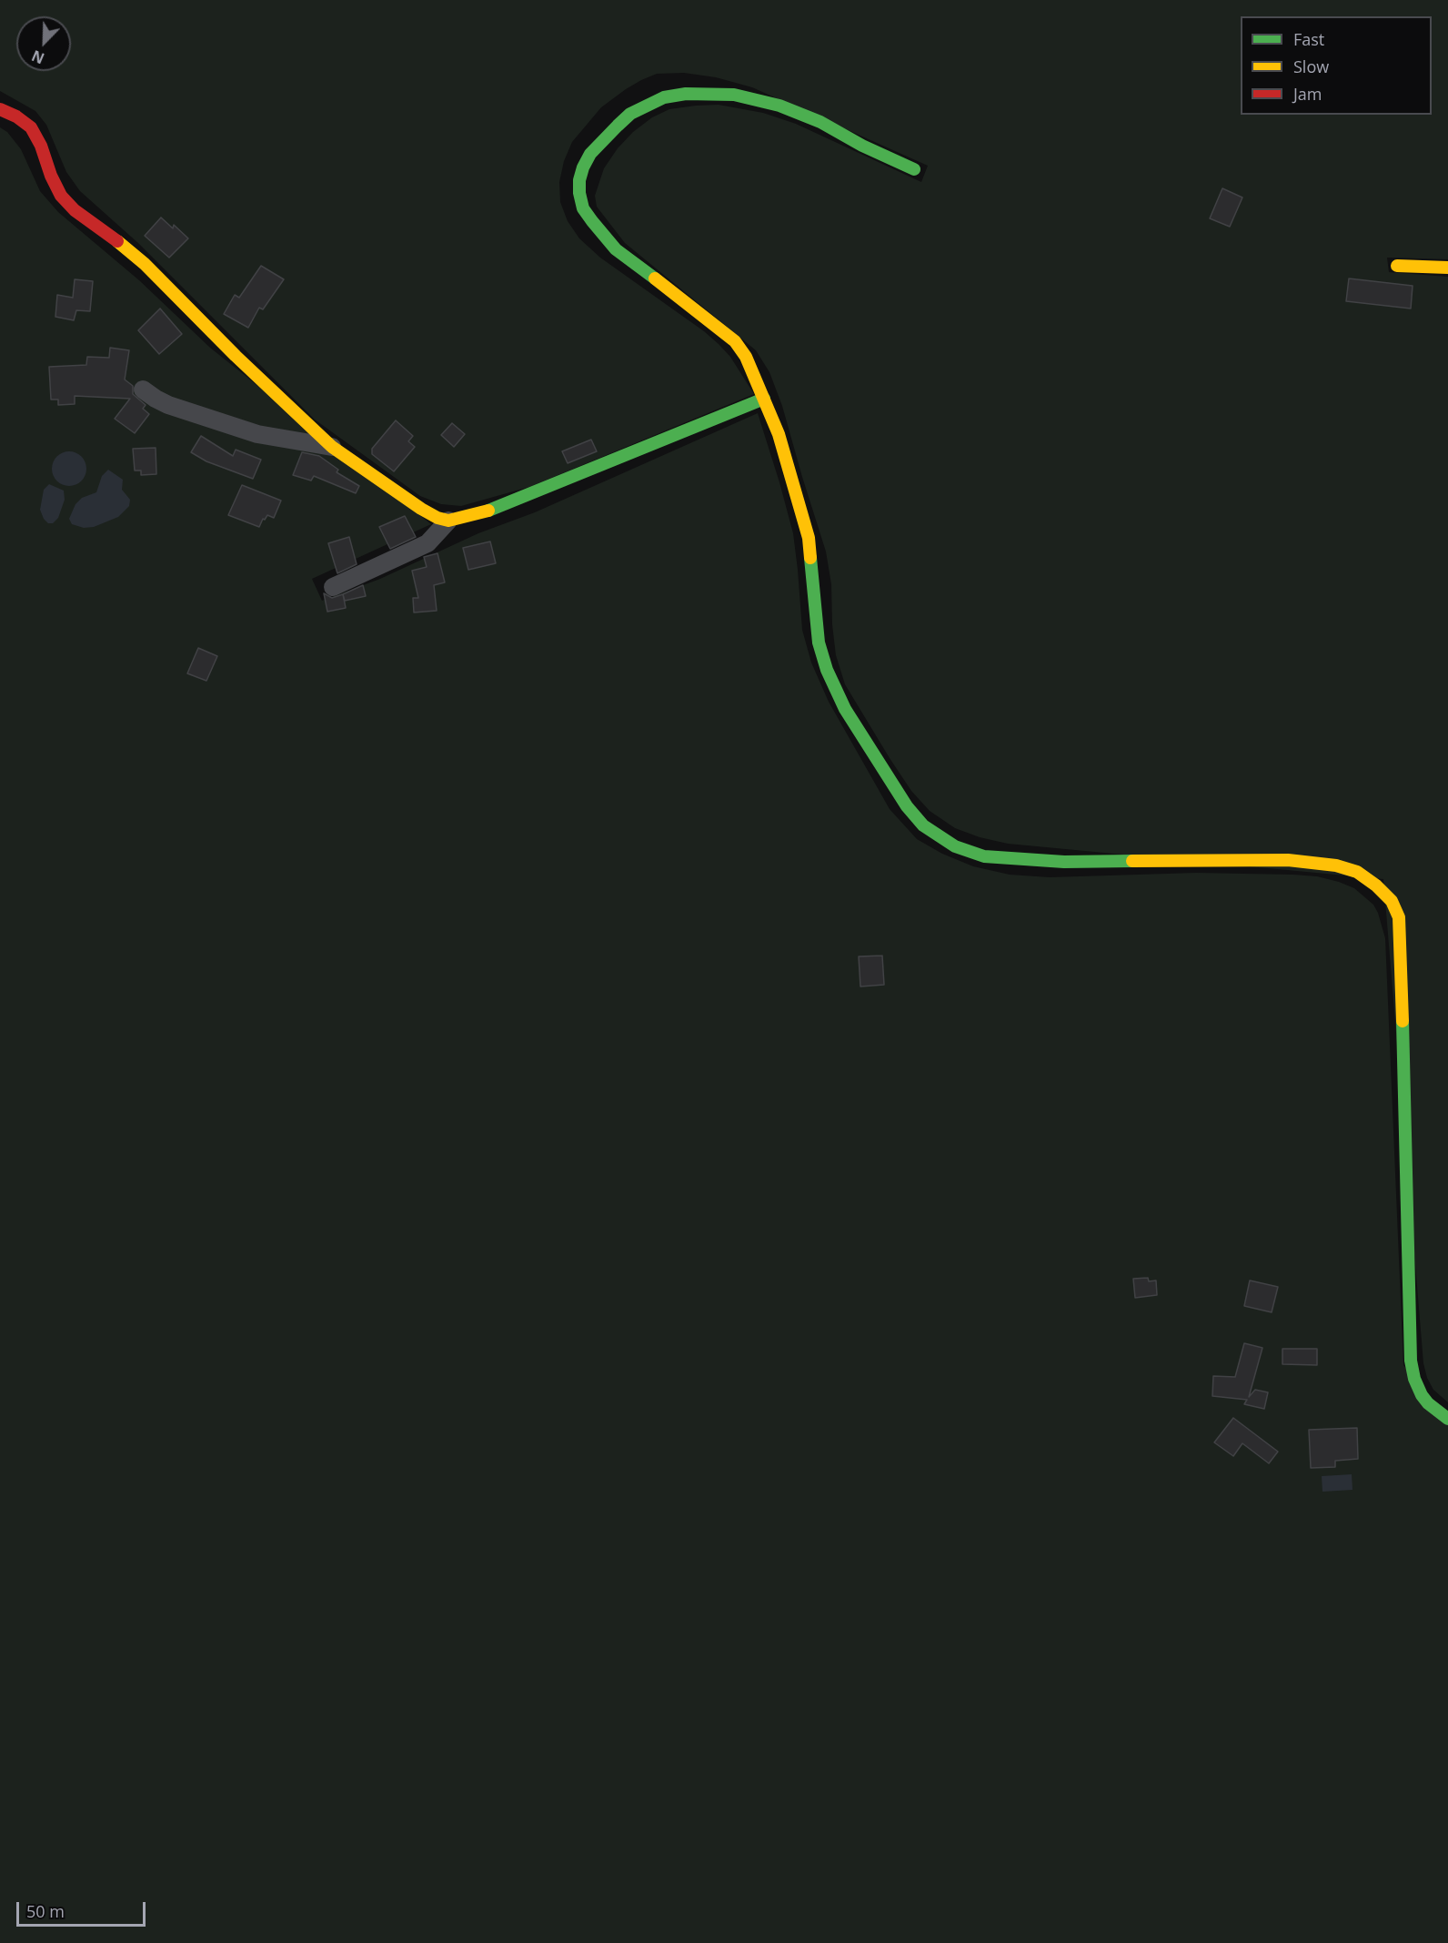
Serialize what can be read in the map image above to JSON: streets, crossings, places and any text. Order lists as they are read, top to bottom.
{
  "legend": ["Fast", "Slow", "Jam"],
  "scale_bar": "50 m",
  "north": "bottom left"
}
